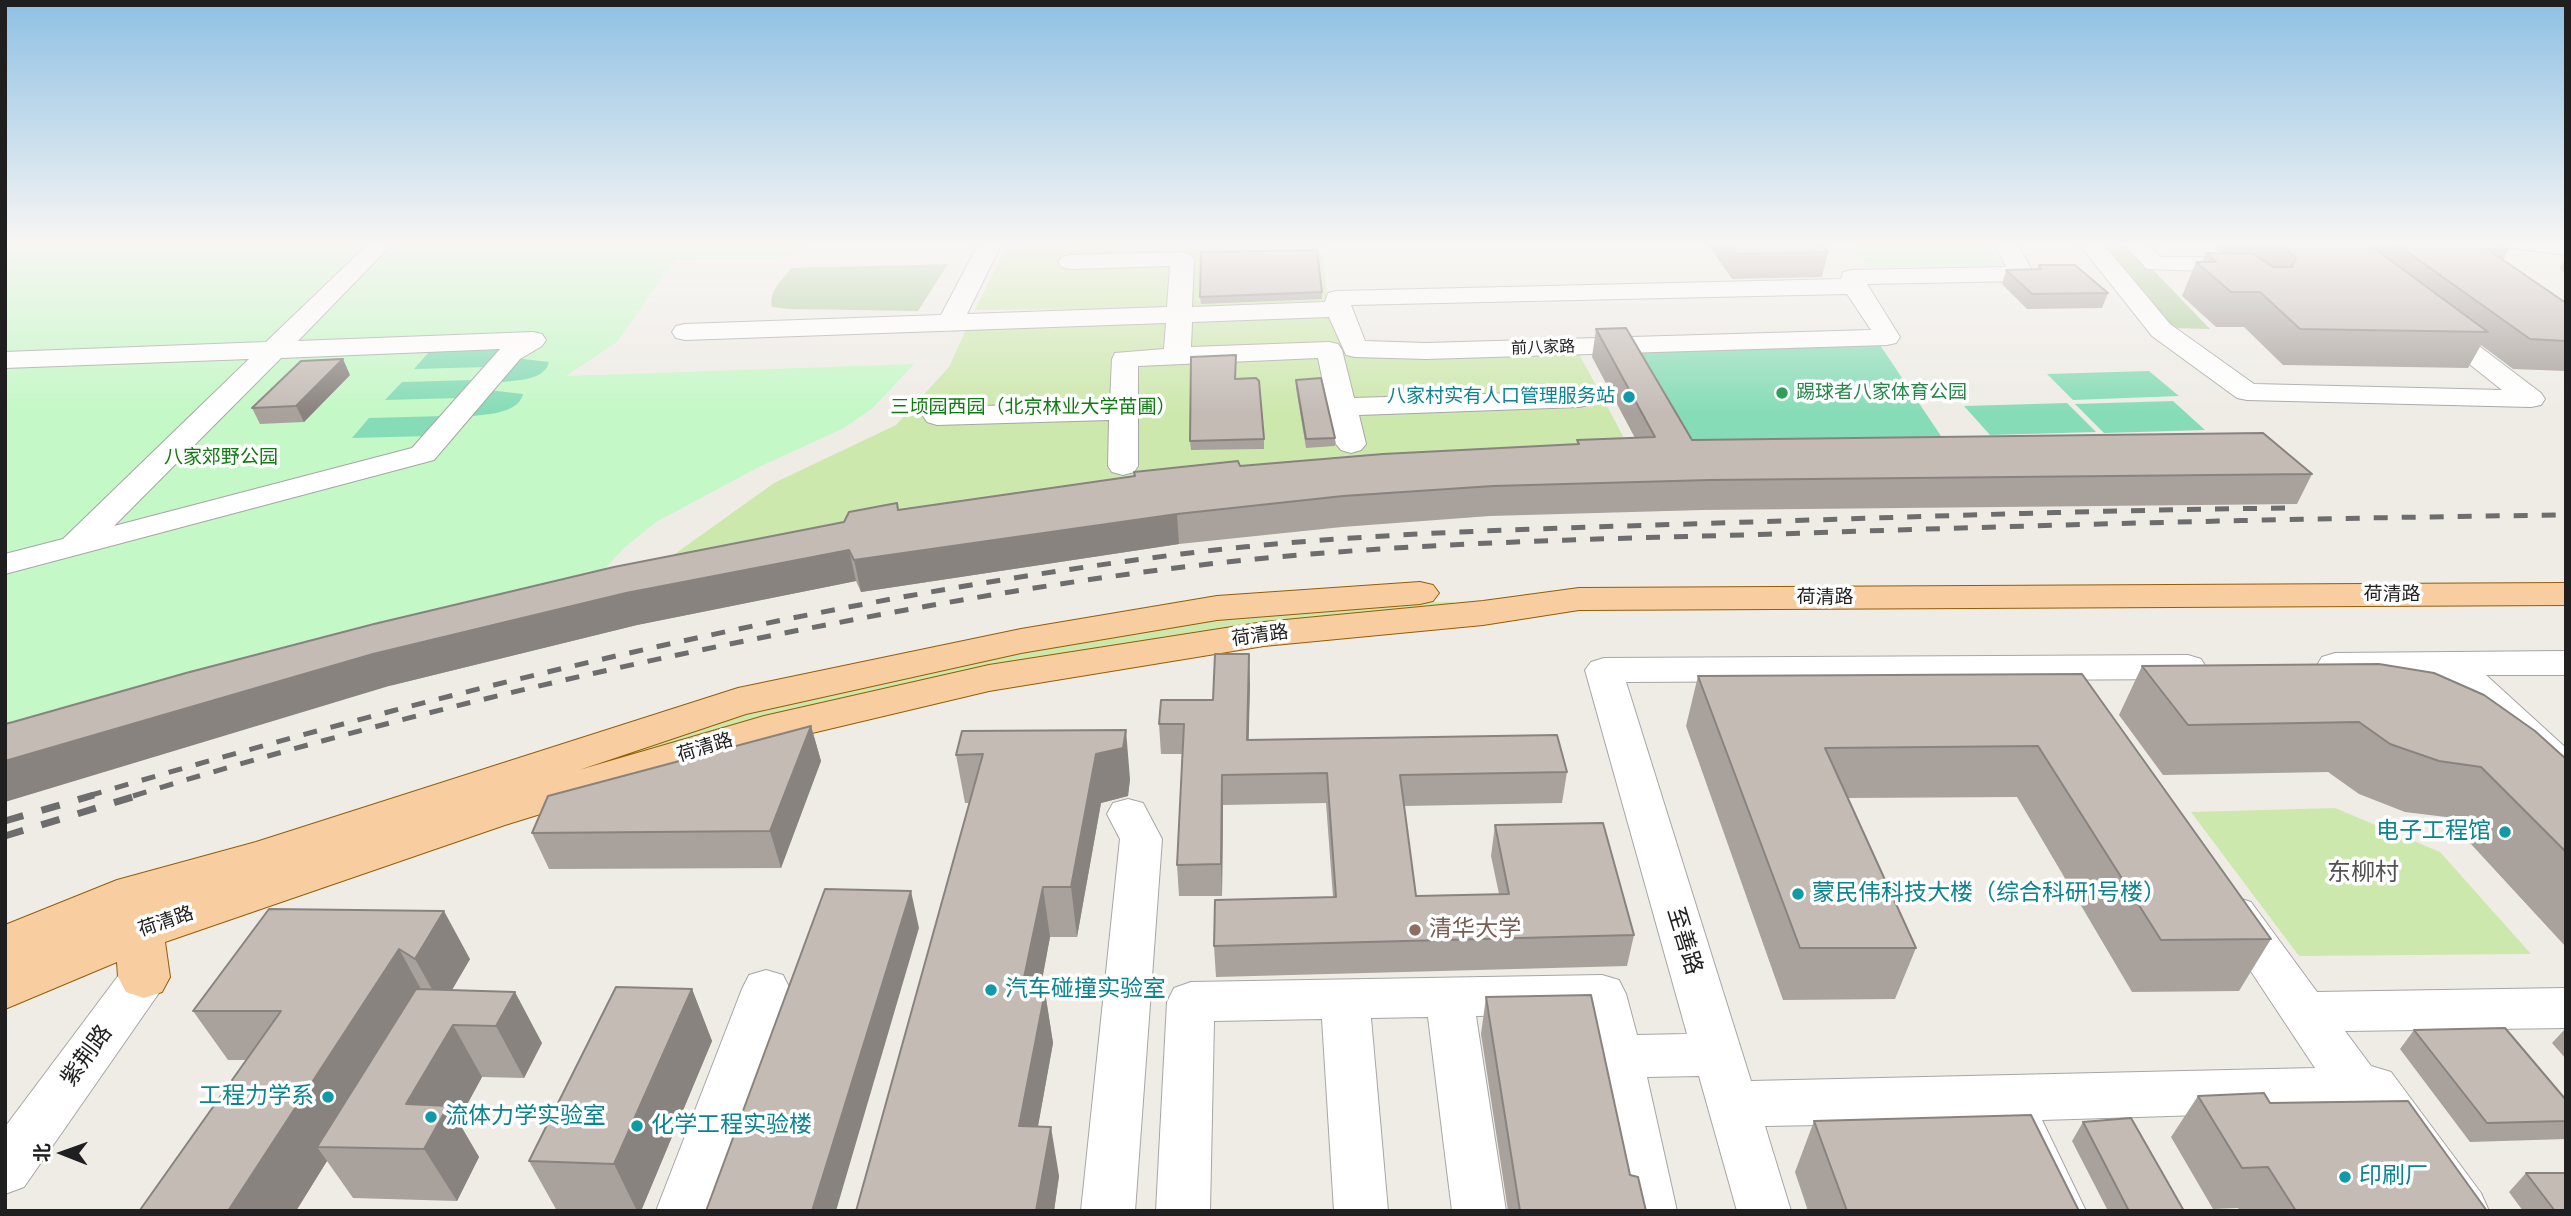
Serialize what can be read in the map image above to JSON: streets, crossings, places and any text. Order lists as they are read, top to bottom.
{
  "streets": {
    "main road": ["荷清路"],
    "street": ["前八家路", "至善路", "紫荆路"]
  },
  "crossings": [
    ["荷清路", "紫荆路"]
  ],
  "districts": ["东柳村"],
  "parks": ["三顷园西园（北京林业大学苗圃）", "八家郊野公园"],
  "places": [
    "踢球者八家体育公园",
    "八家村实有人口管理服务站",
    "电子工程馆",
    "蒙民伟科技大楼（综合科研1号楼）",
    "清华大学",
    "汽车碰撞实验室",
    "工程力学系",
    "流体力学实验室",
    "化学工程实验楼",
    "印刷厂"
  ],
  "north": "left"
}
